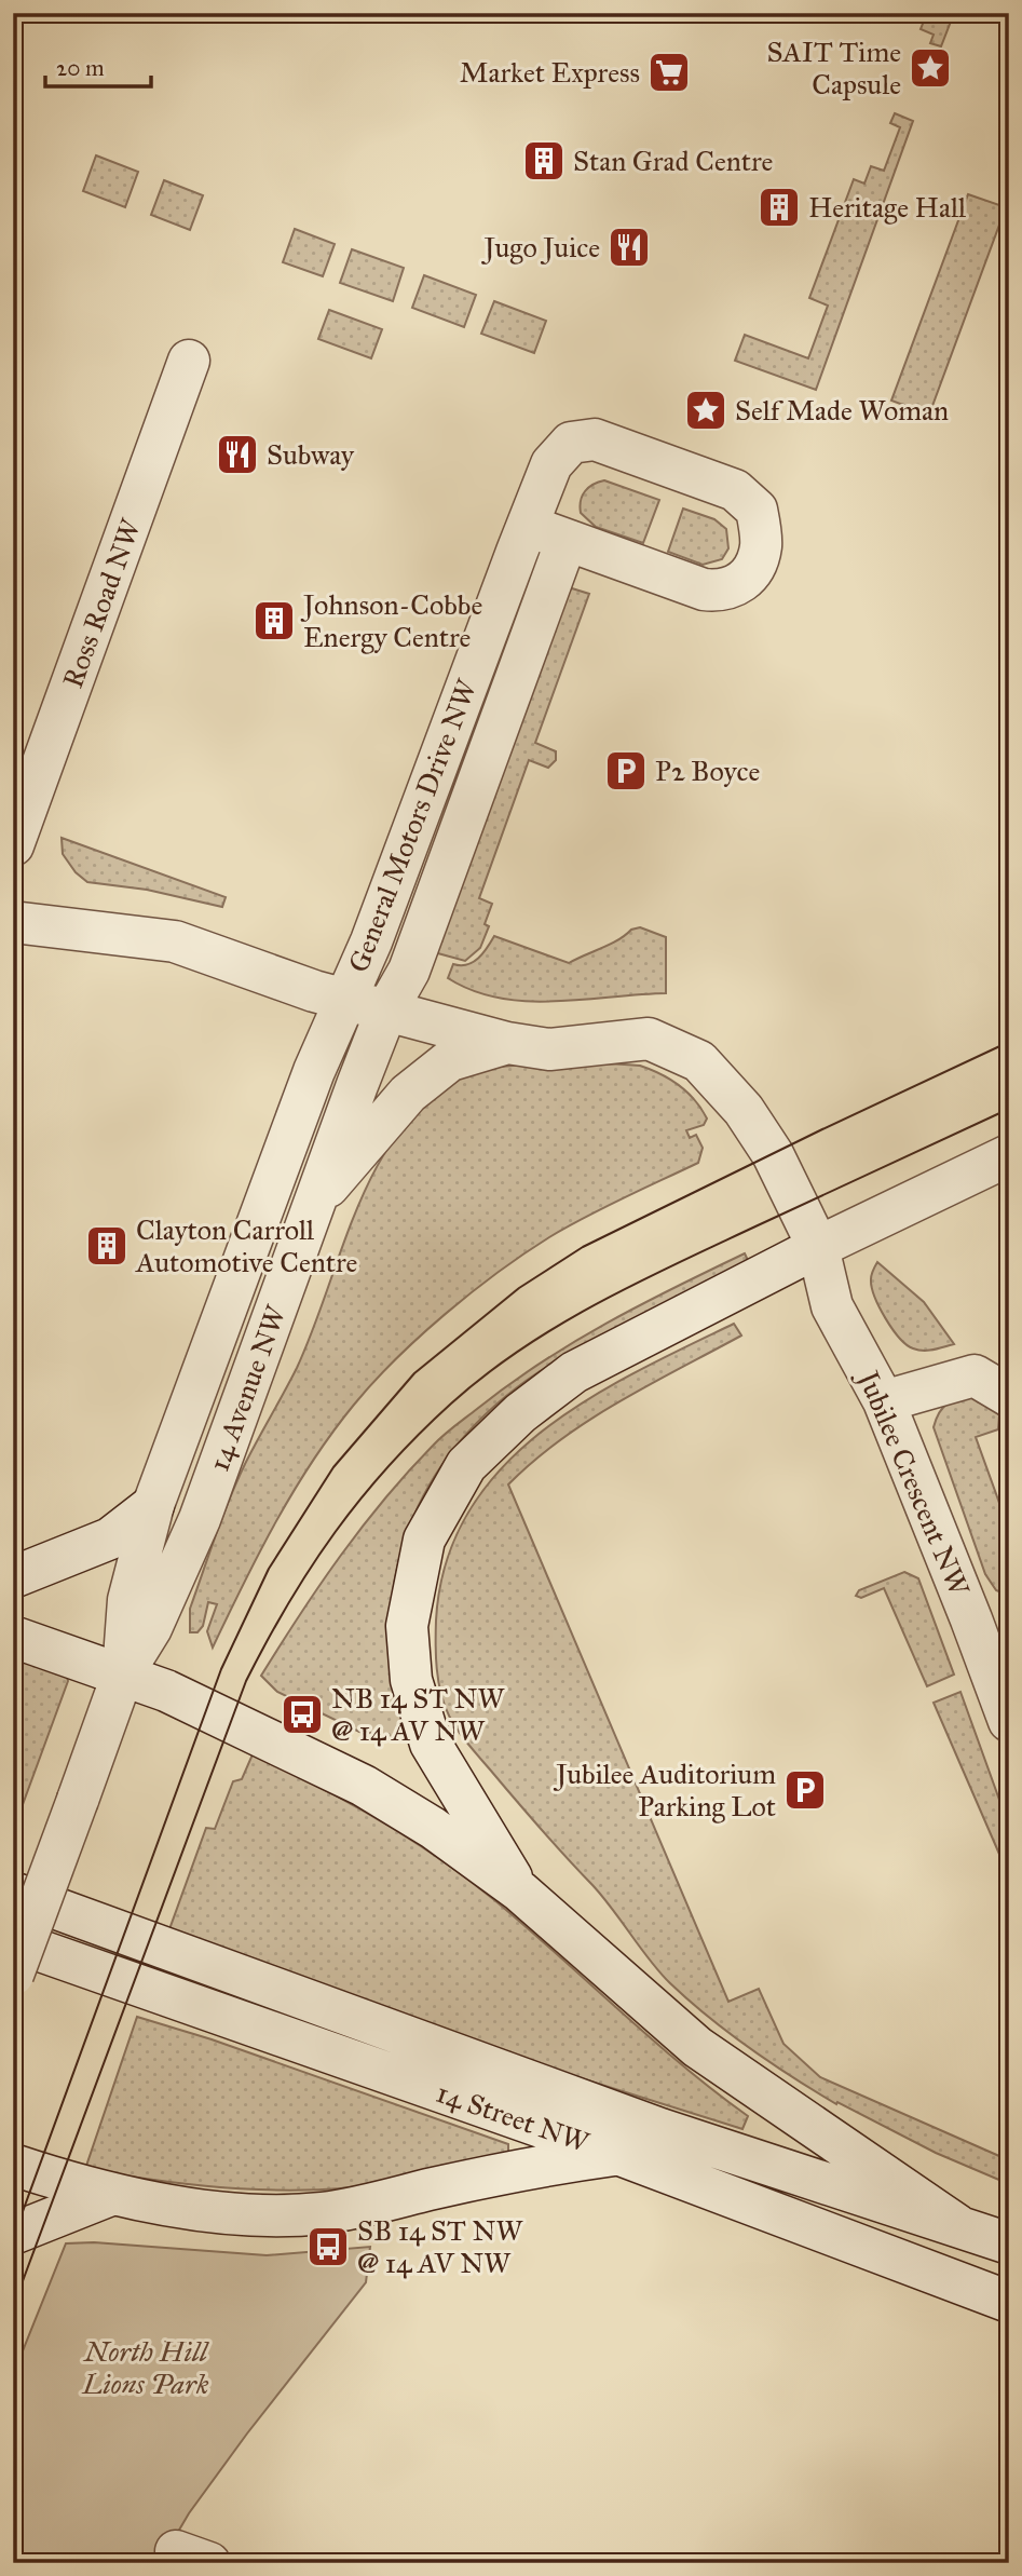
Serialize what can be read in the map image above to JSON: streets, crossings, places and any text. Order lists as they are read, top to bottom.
{
  "streets": {
    "street": [
      "Ross Road NW",
      "General Motors Drive NW",
      "14 Avenue NW",
      "Jubilee Crescent NW",
      "14 Street NW"
    ]
  },
  "crossings": [
    ["General Motors Drive NW", "14 Avenue NW"],
    ["General Motors Drive NW", "Jubilee Crescent NW"],
    ["14 Avenue NW", "Jubilee Crescent NW"]
  ],
  "parks": ["North Hill Lions Park"],
  "places": {
    "place": ["SAIT Time Capsule", "Self Made Woman"],
    "supermarket": ["Market Express"],
    "building": [
      "Stan Grad Centre",
      "Heritage Hall",
      "Johnson-Cobbe Energy Centre",
      "Clayton Carroll Automotive Centre"
    ],
    "restaurant": ["Jugo Juice", "Subway"],
    "parking": ["P2 Boyce", "Jubilee Auditorium Parking Lot"],
    "bus stop": ["NB 14 ST NW @ 14 AV NW", "SB 14 ST NW @ 14 AV NW"]
  },
  "scale_bar": "20 m"
}
